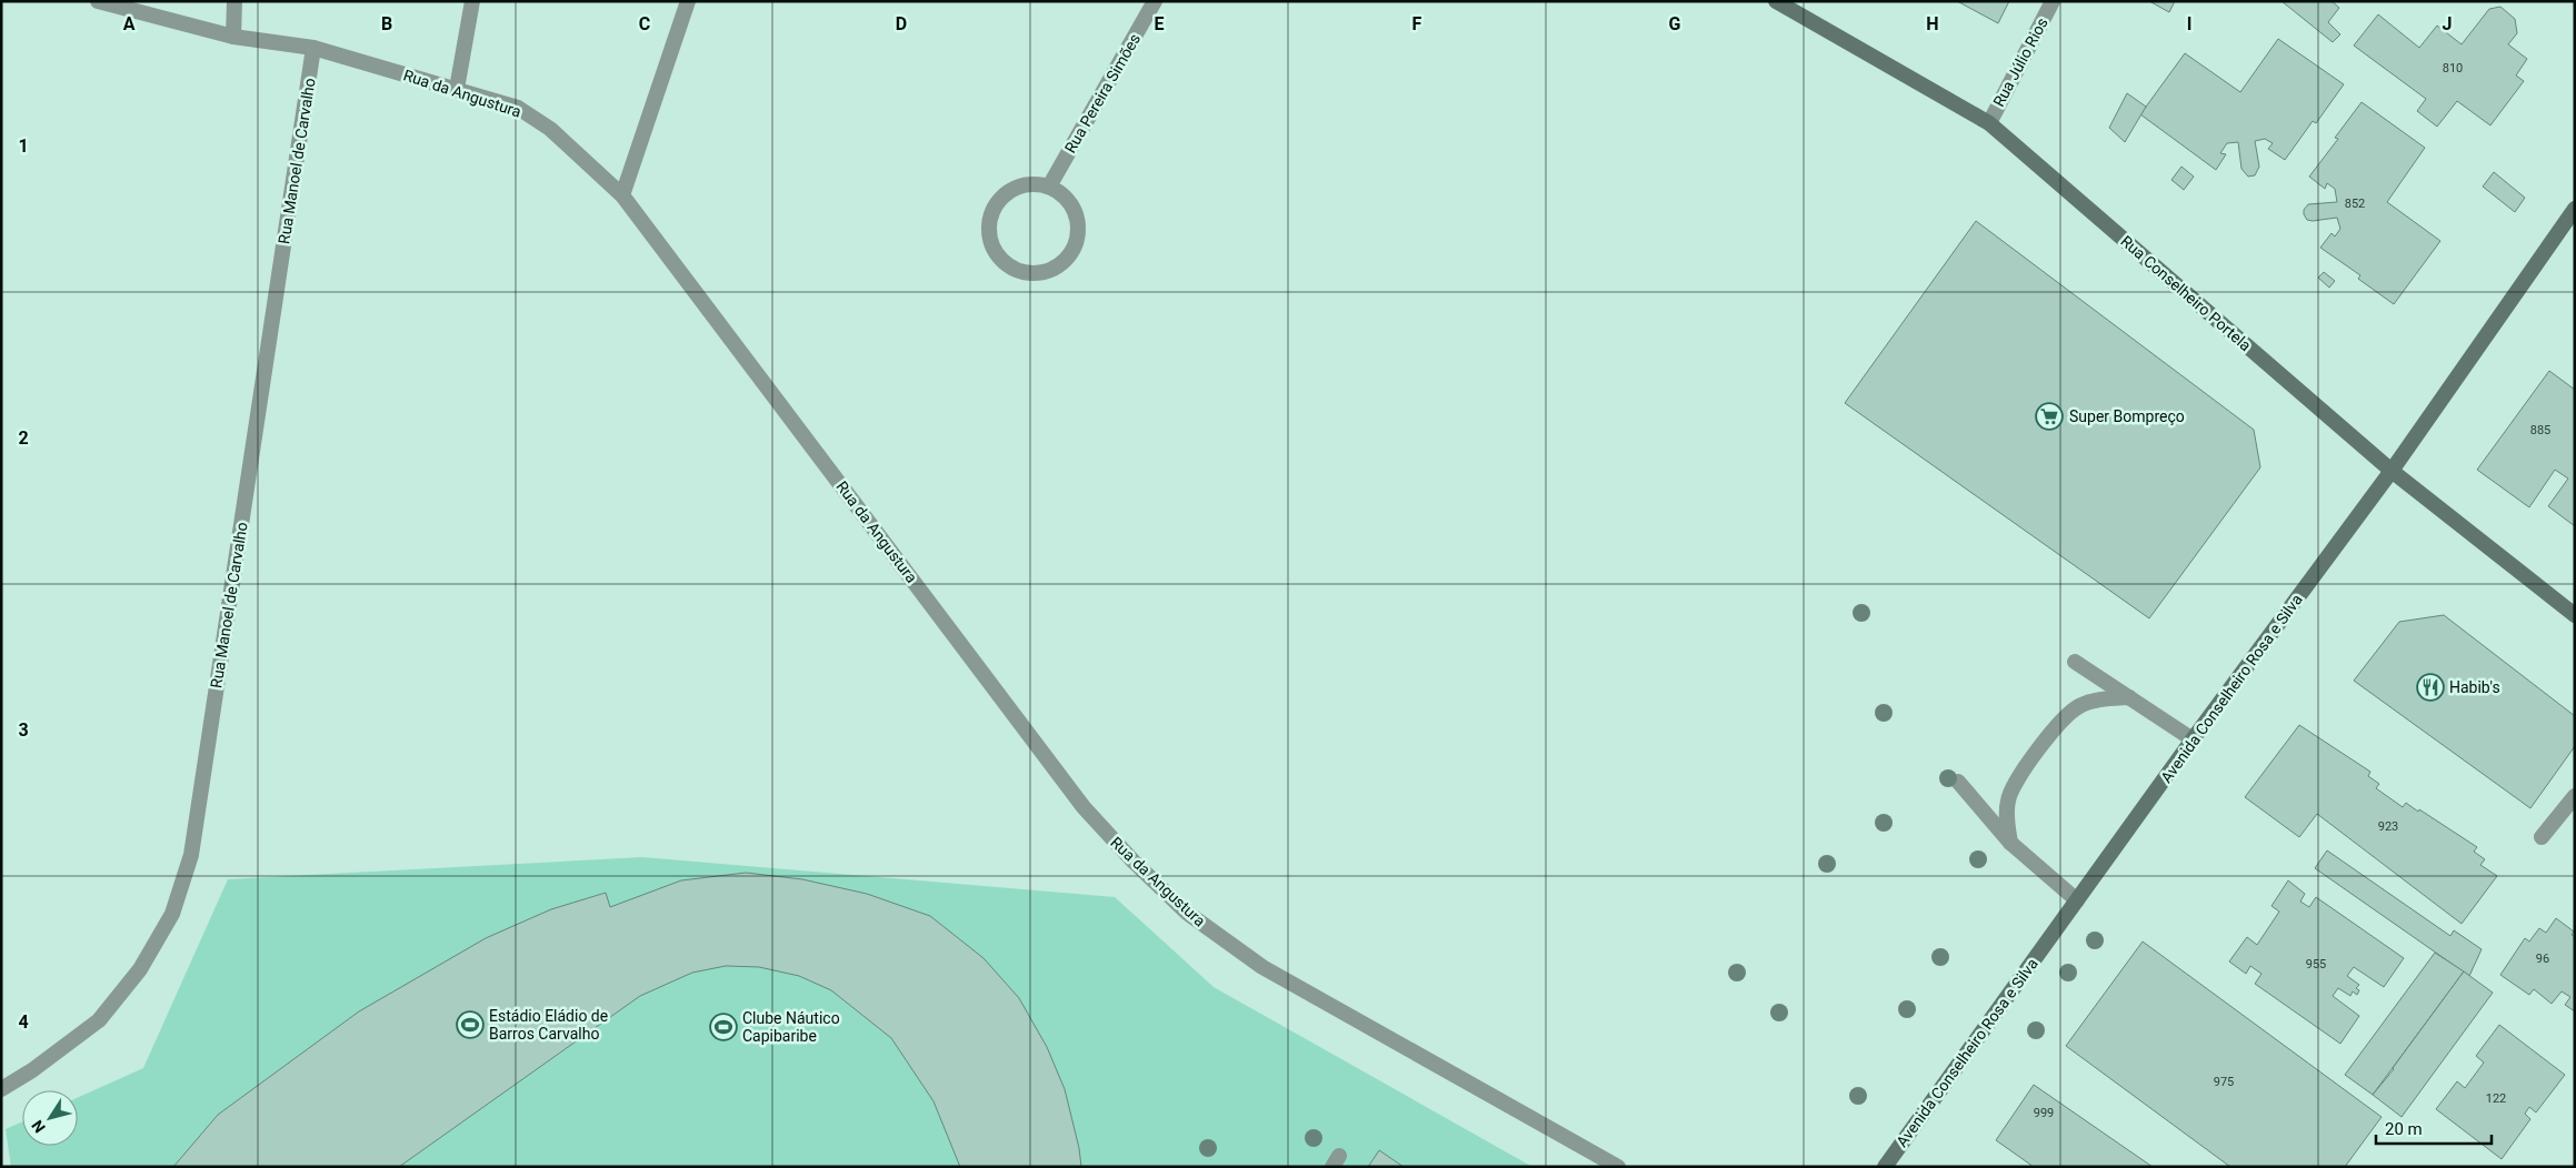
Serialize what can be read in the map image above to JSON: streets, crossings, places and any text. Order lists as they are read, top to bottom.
{
  "streets": {
    "main road": ["Rua Conselheiro Portela", "Avenida Conselheiro Rosa e Silva"],
    "street": [
      "Rua Júlio Rios",
      "Rua da Angustura",
      "Rua Pereira Simões",
      "Rua Manoel de Carvalho"
    ]
  },
  "crossings": [
    ["Rua Júlio Rios", "Rua Conselheiro Portela"],
    ["Rua da Angustura", "Rua Manoel de Carvalho"],
    ["Rua Conselheiro Portela", "Avenida Conselheiro Rosa e Silva"]
  ],
  "places": {
    "supermarket": ["Super Bompreço"],
    "restaurant": ["Habib's"],
    "sports": ["Estádio Eládio de Barros Carvalho", "Clube Náutico Capibaribe"]
  },
  "house_numbers": [
    "810",
    "852",
    "885",
    "923",
    "96",
    "955",
    "975",
    "122",
    "999"
  ],
  "scale_bar": "20 m",
  "north": "bottom left",
  "grid": {
    "columns": [
      "A",
      "B",
      "C",
      "D",
      "E",
      "F",
      "G",
      "H",
      "I",
      "J"
    ],
    "rows": [
      "1",
      "2",
      "3",
      "4"
    ]
  }
}
